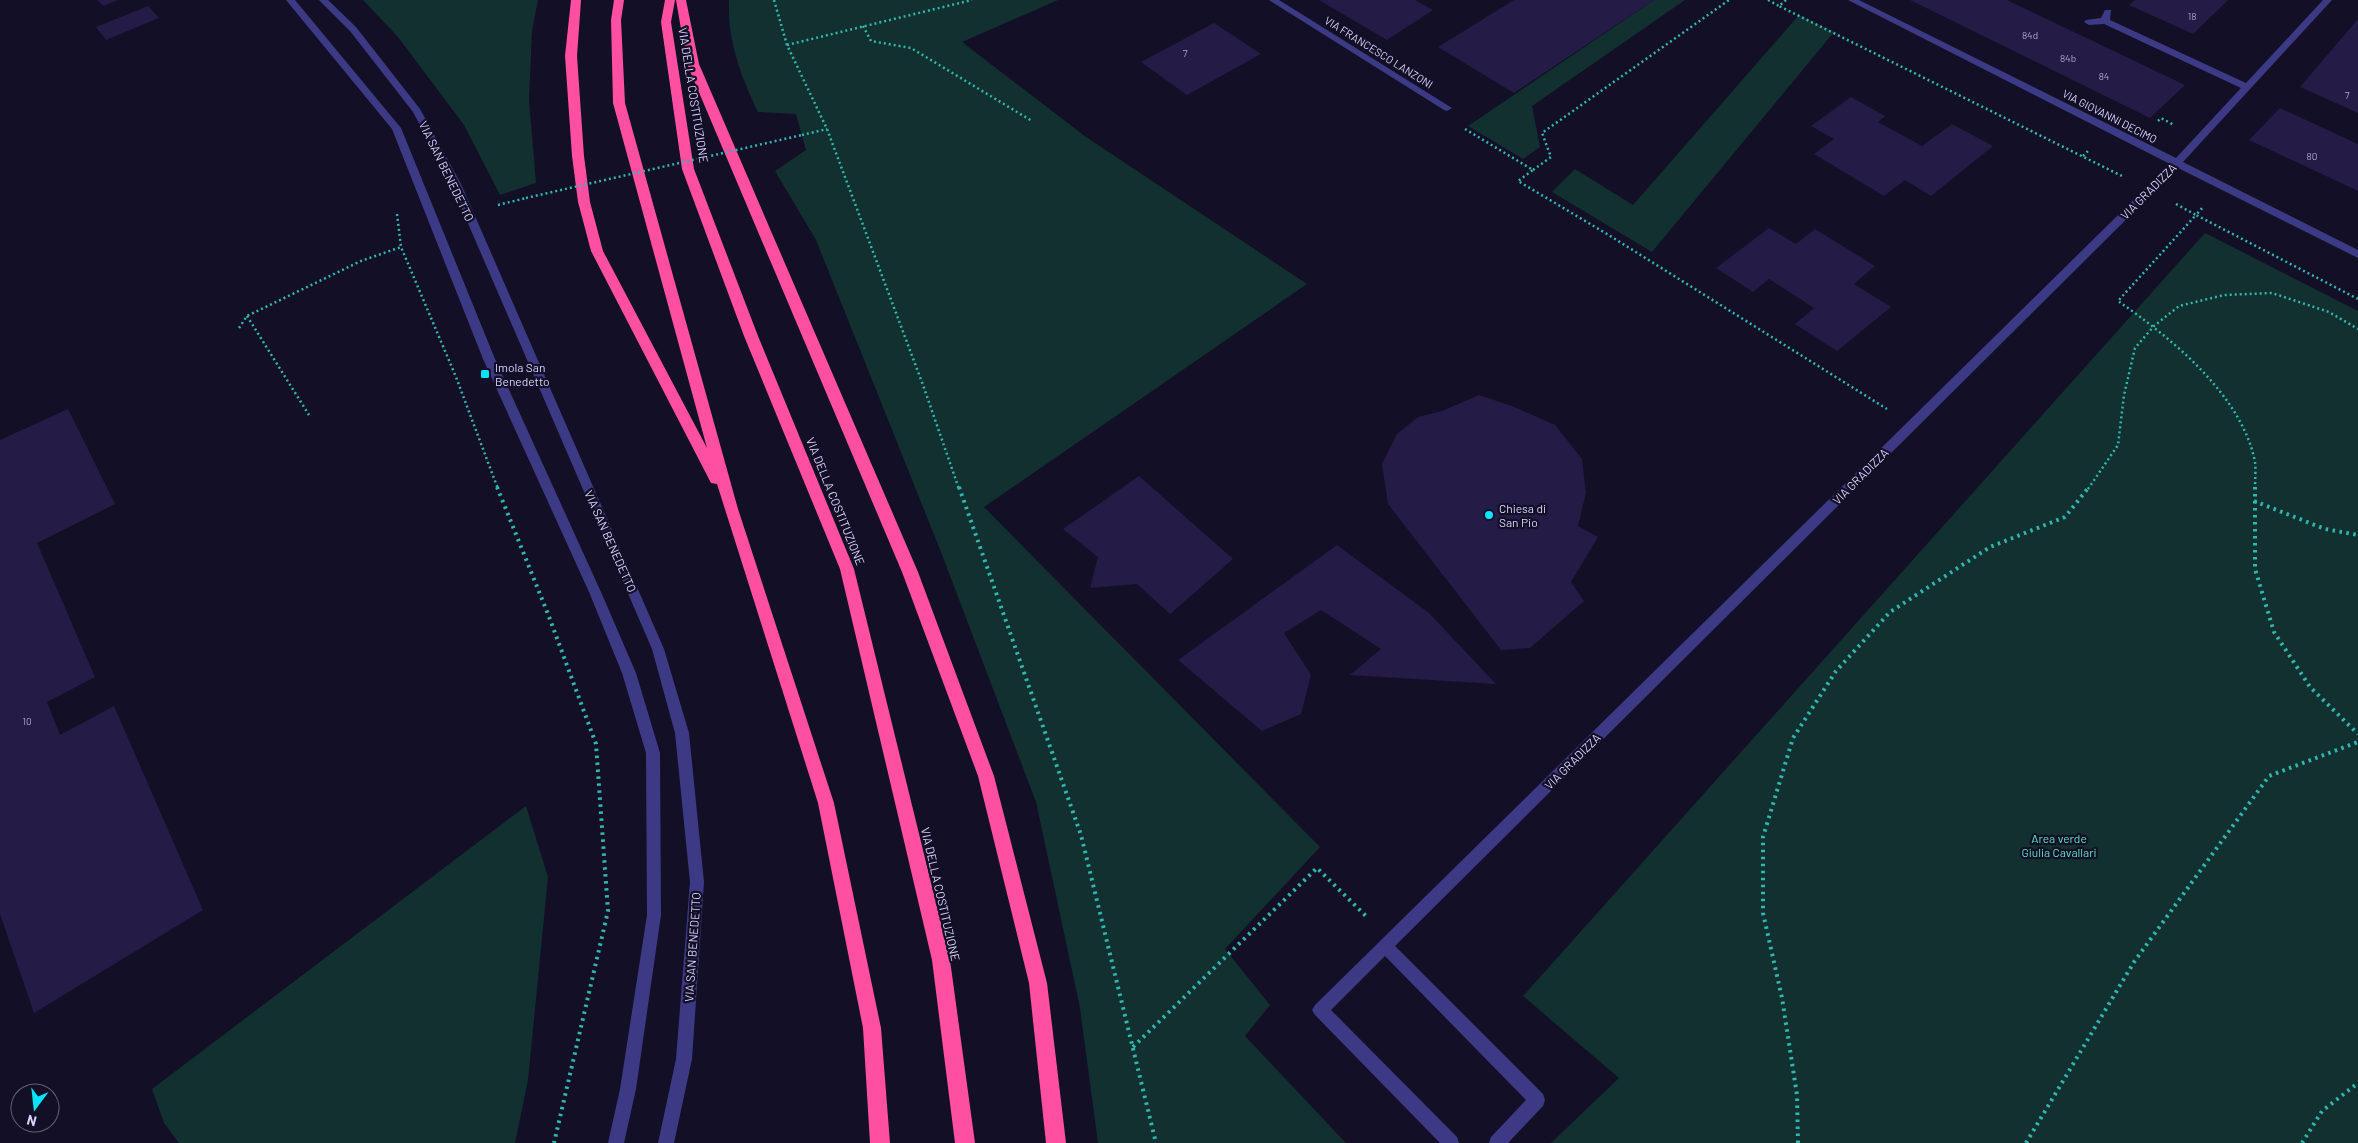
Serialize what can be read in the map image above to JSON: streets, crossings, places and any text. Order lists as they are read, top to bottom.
{
  "streets": {
    "highway": ["VIA DELLA COSTITUZIONE"],
    "street": [
      "VIA FRANCESCO LANZONI",
      "VIA GIOVANNI DECIMO",
      "VIA SAN BENEDETTO",
      "VIA GRADIZZA"
    ]
  },
  "crossings": [
    ["VIA GIOVANNI DECIMO", "VIA GRADIZZA"]
  ],
  "parks": ["Area verde Giulia Cavallari"],
  "places": {
    "transit": ["Imola San Benedetto"],
    "other": ["Chiesa di San Pio"]
  },
  "house_numbers": [
    "18",
    "84d",
    "7",
    "84b",
    "84",
    "7",
    "80",
    "10"
  ],
  "north": "bottom"
}
